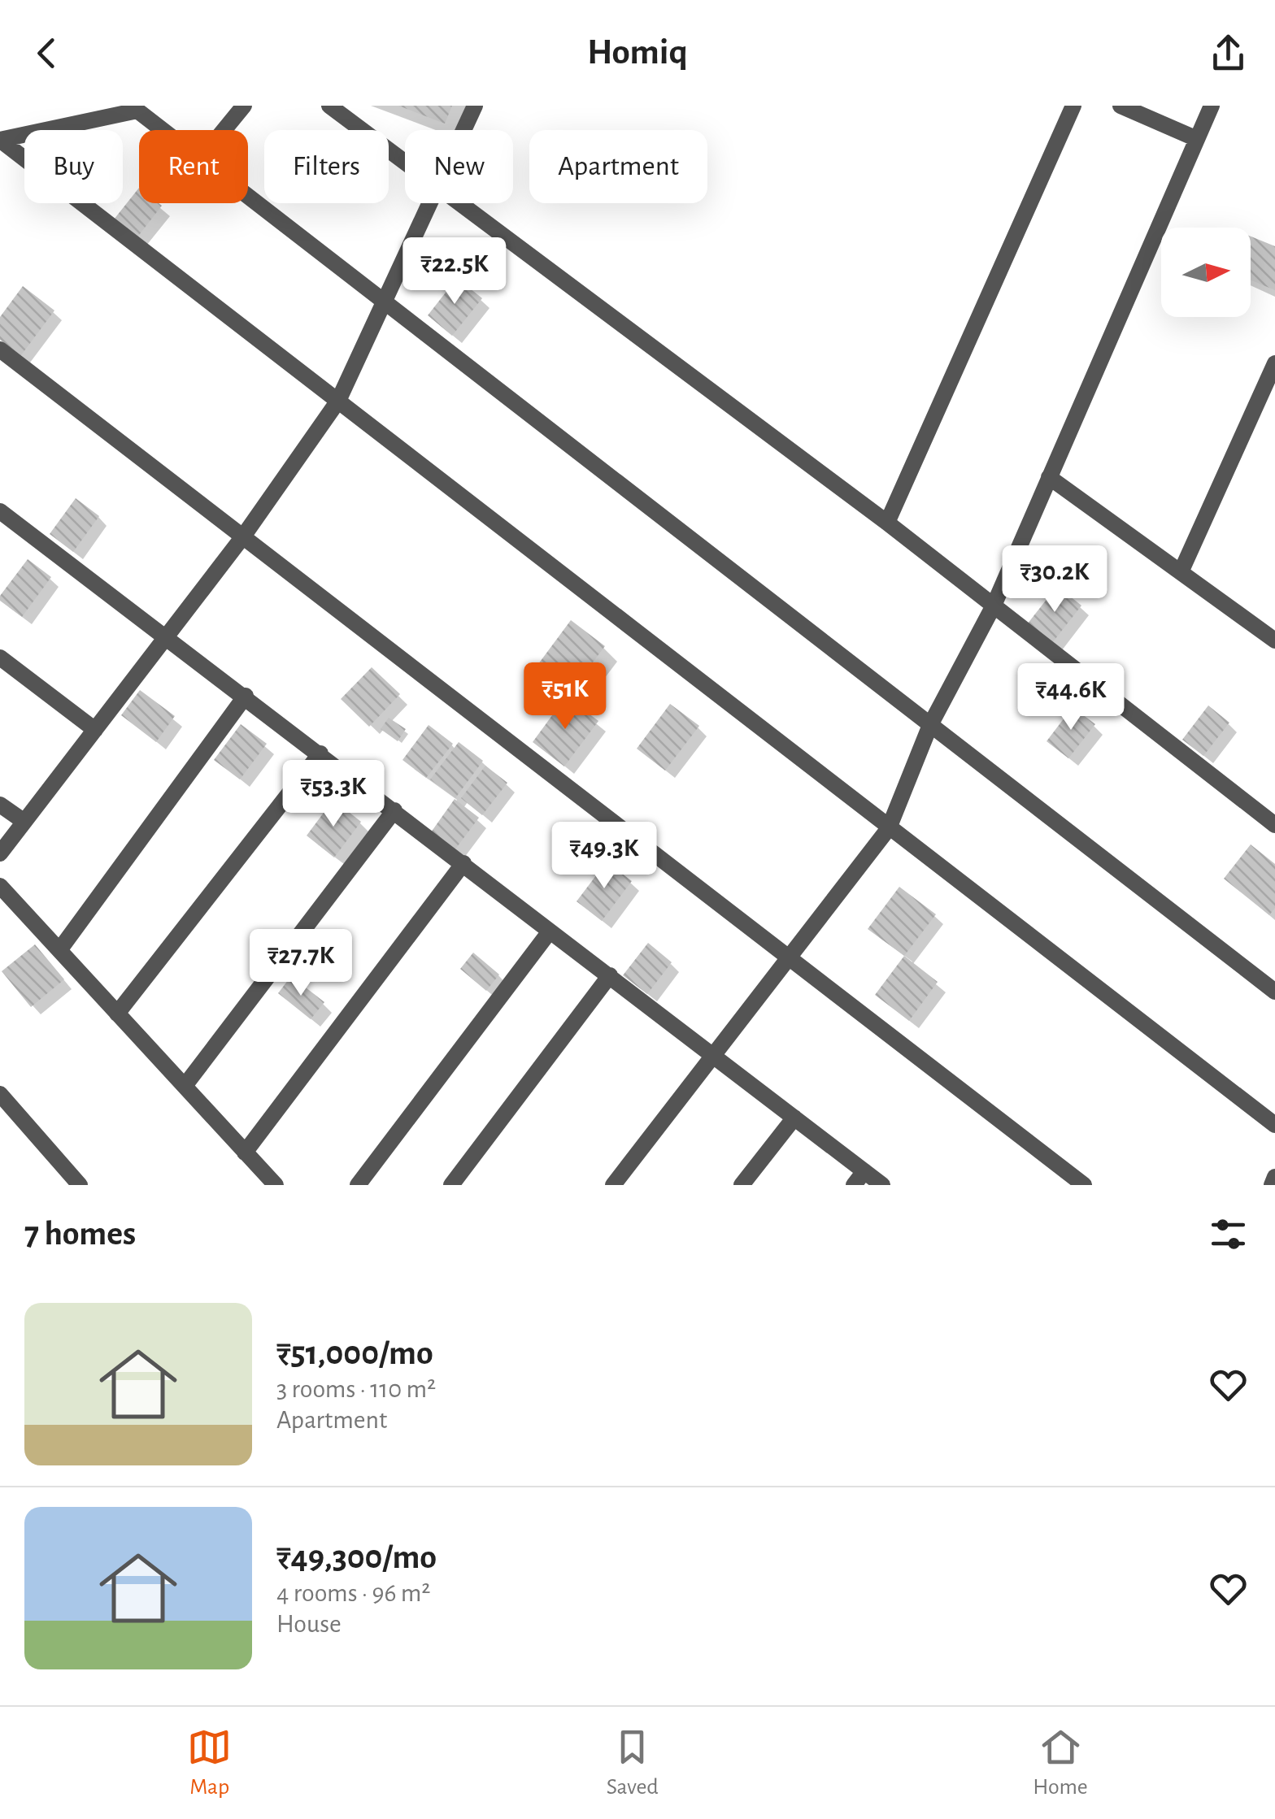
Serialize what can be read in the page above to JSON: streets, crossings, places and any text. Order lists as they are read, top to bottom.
{
  "north": "right",
  "page": {
    "header": "Homiq",
    "chip": [
      "Buy",
      "Rent",
      "Filters",
      "New",
      "Apartment"
    ],
    "price": [
      "₹22.5K",
      "₹30.2K",
      "₹51K",
      "₹44.6K",
      "₹53.3K",
      "₹49.3K",
      "₹27.7K"
    ],
    "heading": "7 homes",
    "list": [
      {
        "name": "₹51,000/mo",
        "note": "3 rooms · 110 m² · Apartment"
      },
      {
        "name": "₹49,300/mo",
        "note": "4 rooms · 96 m² · House"
      }
    ],
    "tabs": ["Map", "Saved", "Home"]
  }
}
